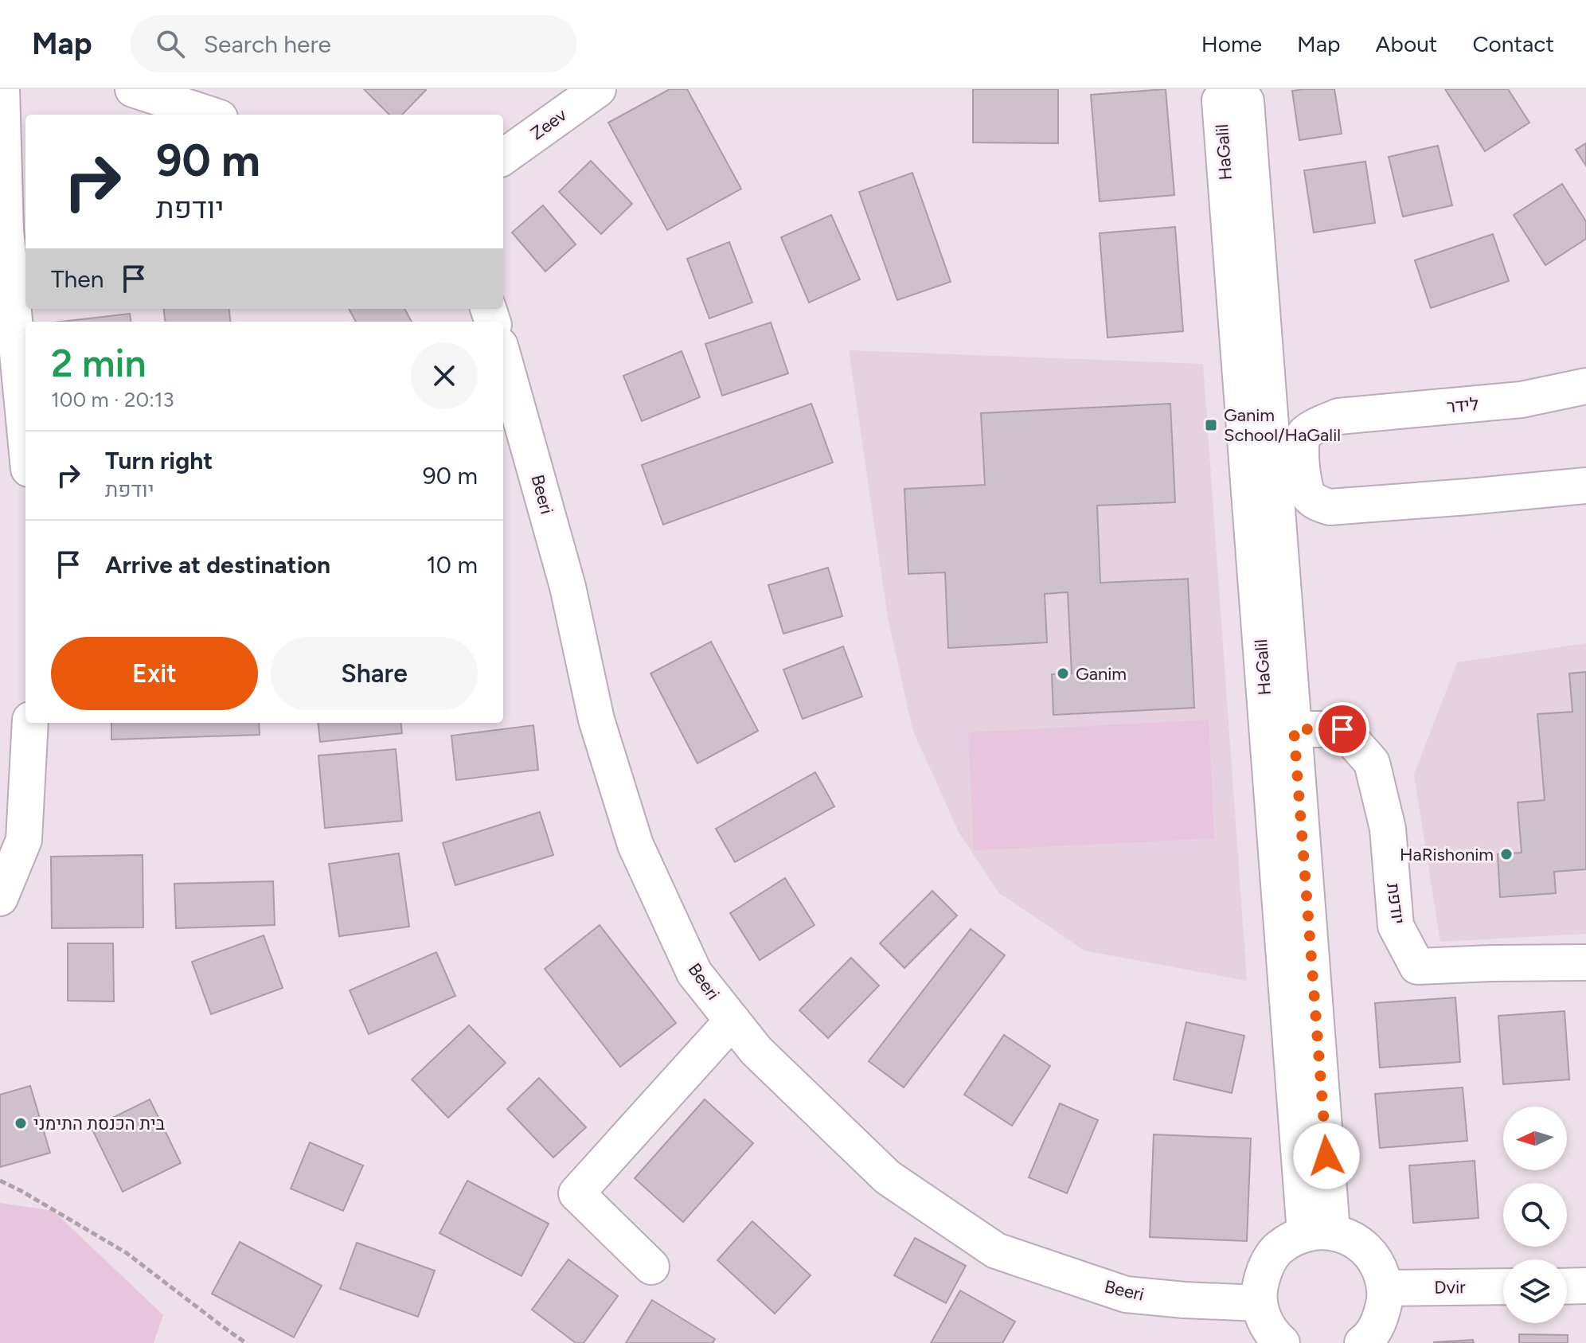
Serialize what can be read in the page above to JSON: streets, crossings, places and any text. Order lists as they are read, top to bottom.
{
  "streets": {
    "street": [
      "Zeev",
      "HaGalil",
      "לידר",
      "Beeri",
      "יודפת",
      "Dvir"
    ]
  },
  "crossings": [
    ["HaGalil", "יודפת"]
  ],
  "places": {
    "transit": ["Ganim School/HaGalil"],
    "other": ["Ganim", "HaRishonim", "בית הכנסת התימני"]
  },
  "north": "left",
  "page": {
    "header": "Map",
    "search": "Search here",
    "nav": [
      "Home",
      "Map",
      "About",
      "Contact"
    ],
    "turn": ["90 m", "יודפת"],
    "then": "Then",
    "heading": ["2 min", "100 m · 20:13"],
    "list": [
      {
        "name": "Turn right",
        "note": "יודפת",
        "value": "90 m"
      },
      {
        "name": "Arrive at destination",
        "value": "10 m"
      }
    ],
    "buttons": ["Exit", "Share"]
  }
}
